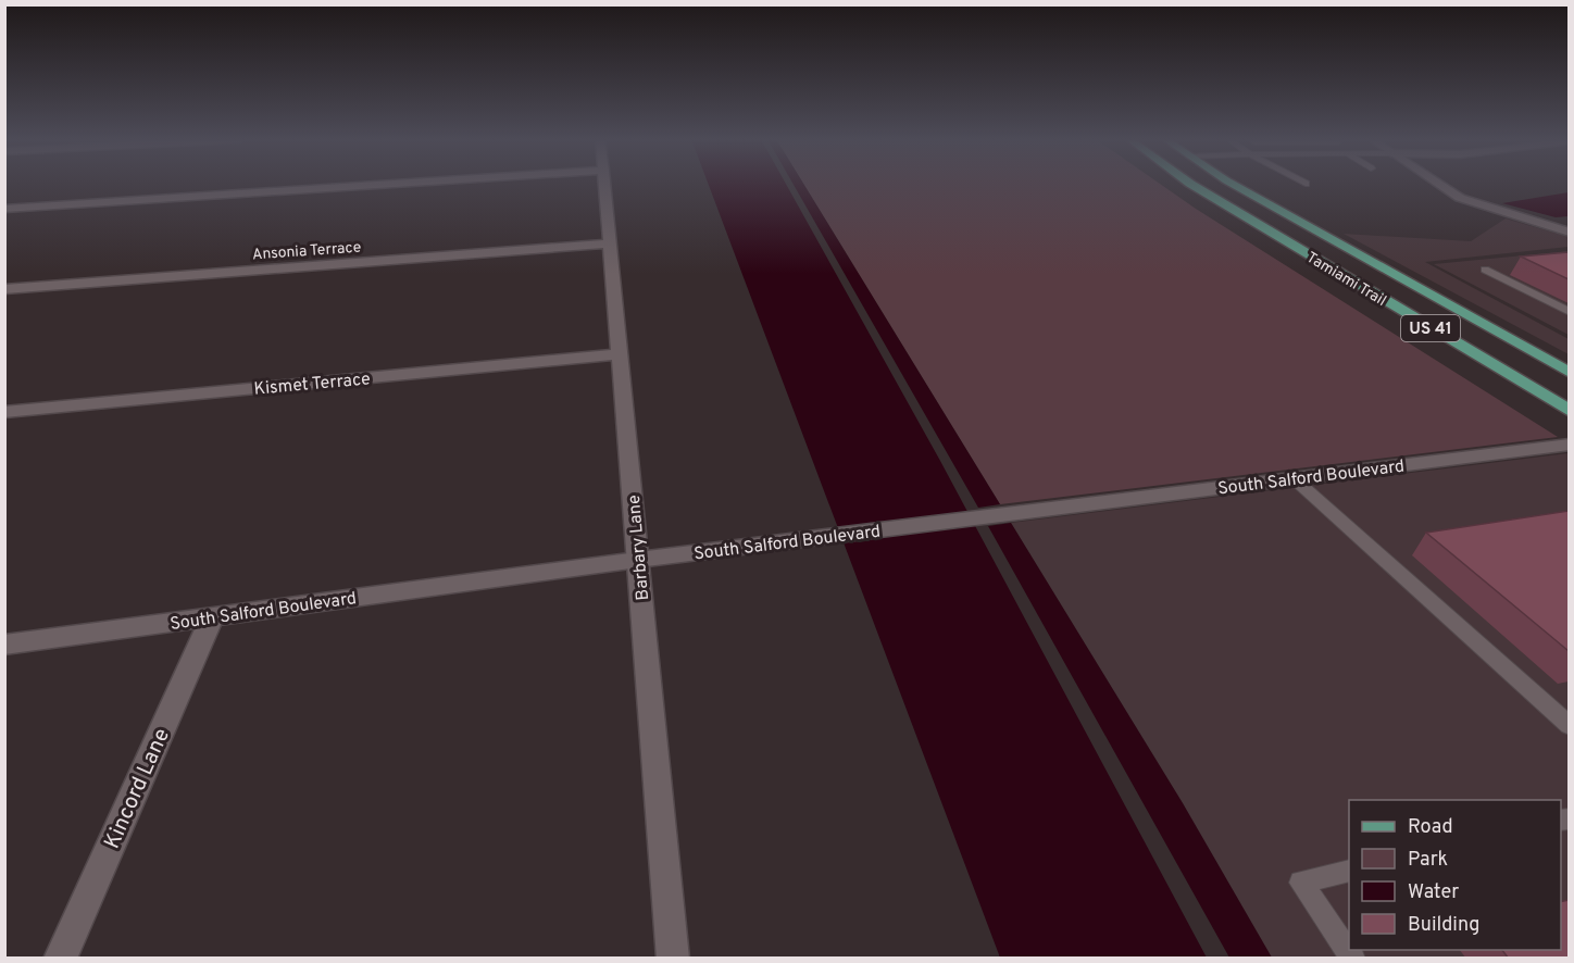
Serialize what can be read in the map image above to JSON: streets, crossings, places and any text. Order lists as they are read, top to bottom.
{
  "streets": {
    "main road": ["Tamiami Trail", "US 41"],
    "street": [
      "Ansonia Terrace",
      "Kismet Terrace",
      "South Salford Boulevard",
      "Barbary Lane",
      "Kincord Lane"
    ]
  },
  "crossings": [
    ["Ansonia Terrace", "Barbary Lane"],
    ["Kismet Terrace", "Barbary Lane"],
    ["South Salford Boulevard", "Barbary Lane"],
    ["South Salford Boulevard", "Kincord Lane"]
  ],
  "legend": [
    "Road",
    "Park",
    "Water",
    "Building"
  ]
}
